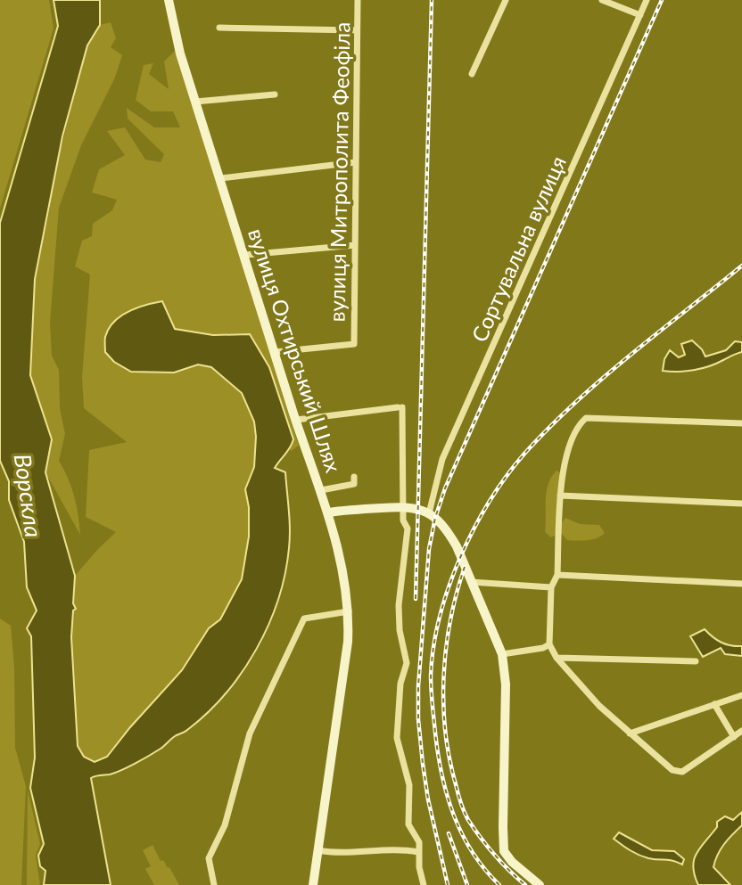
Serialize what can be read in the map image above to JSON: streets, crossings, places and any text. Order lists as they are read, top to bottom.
{
  "streets": {
    "main road": ["вулиця Охтирський Шлях"],
    "street": ["вулиця Митрополита Феофіла", "Сортувальна вулиця"]
  },
  "crossings": [
    ["вулиця Митрополита Феофіла", "вулиця Охтирський Шлях"]
  ],
  "water": ["Ворскла"]
}
